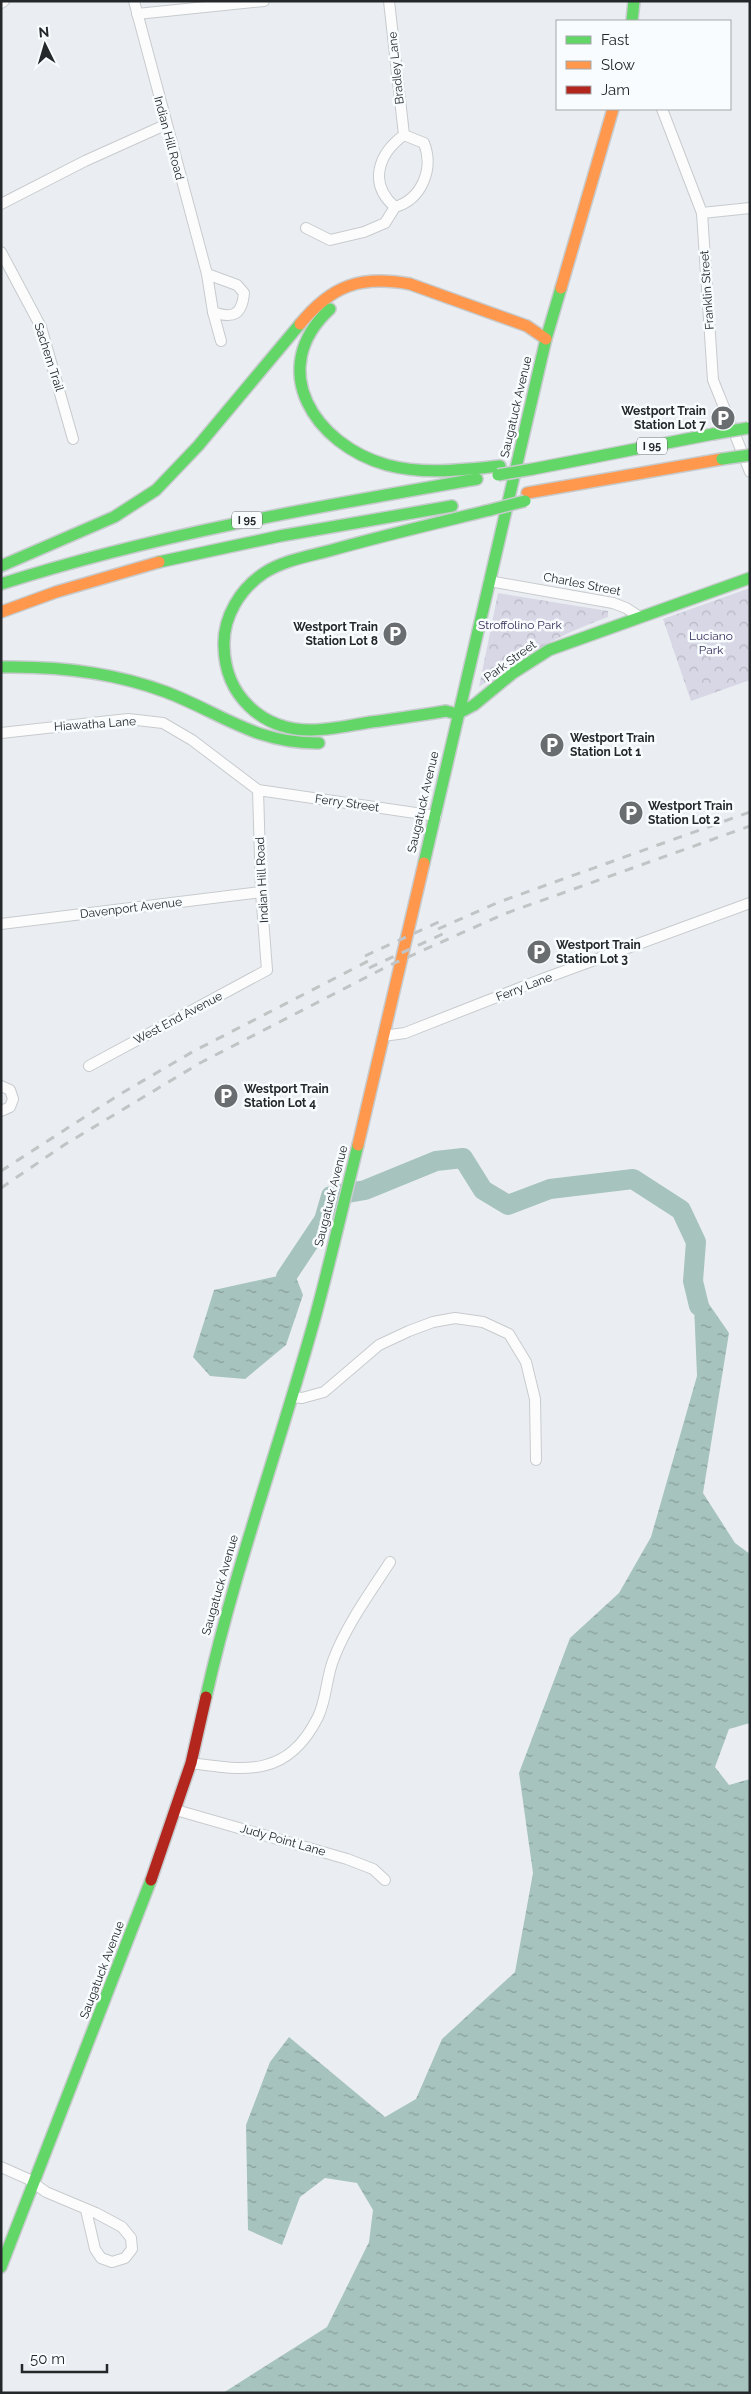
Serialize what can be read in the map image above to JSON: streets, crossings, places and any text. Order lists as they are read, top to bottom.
{
  "streets": {
    "main road": ["Saugatuck Avenue", "I 95", "Park Street"],
    "street": [
      "Bradley Lane",
      "Indian Hill Road",
      "Franklin Street",
      "Sachem Trail",
      "Charles Street",
      "Hiawatha Lane",
      "Ferry Street",
      "Davenport Avenue",
      "Ferry Lane",
      "West End Avenue",
      "Judy Point Lane"
    ]
  },
  "crossings": [
    ["Indian Hill Road", "Hiawatha Lane"],
    ["Indian Hill Road", "Ferry Street"],
    ["Indian Hill Road", "Davenport Avenue"],
    ["Indian Hill Road", "West End Avenue"],
    ["Saugatuck Avenue", "Charles Street"],
    ["Saugatuck Avenue", "Park Street"],
    ["Saugatuck Avenue", "Ferry Street"],
    ["Saugatuck Avenue", "Ferry Lane"],
    ["Saugatuck Avenue", "Judy Point Lane"],
    ["Charles Street", "Park Street"],
    ["Hiawatha Lane", "Ferry Street"]
  ],
  "parks": ["Stroffolino Park", "Luciano Park"],
  "places": {
    "parking": [
      "Westport Train Station Lot 7",
      "Westport Train Station Lot 8",
      "Westport Train Station Lot 1",
      "Westport Train Station Lot 2",
      "Westport Train Station Lot 3",
      "Westport Train Station Lot 4"
    ]
  },
  "legend": ["Fast", "Slow", "Jam"],
  "scale_bar": "50 m",
  "north": "top"
}
